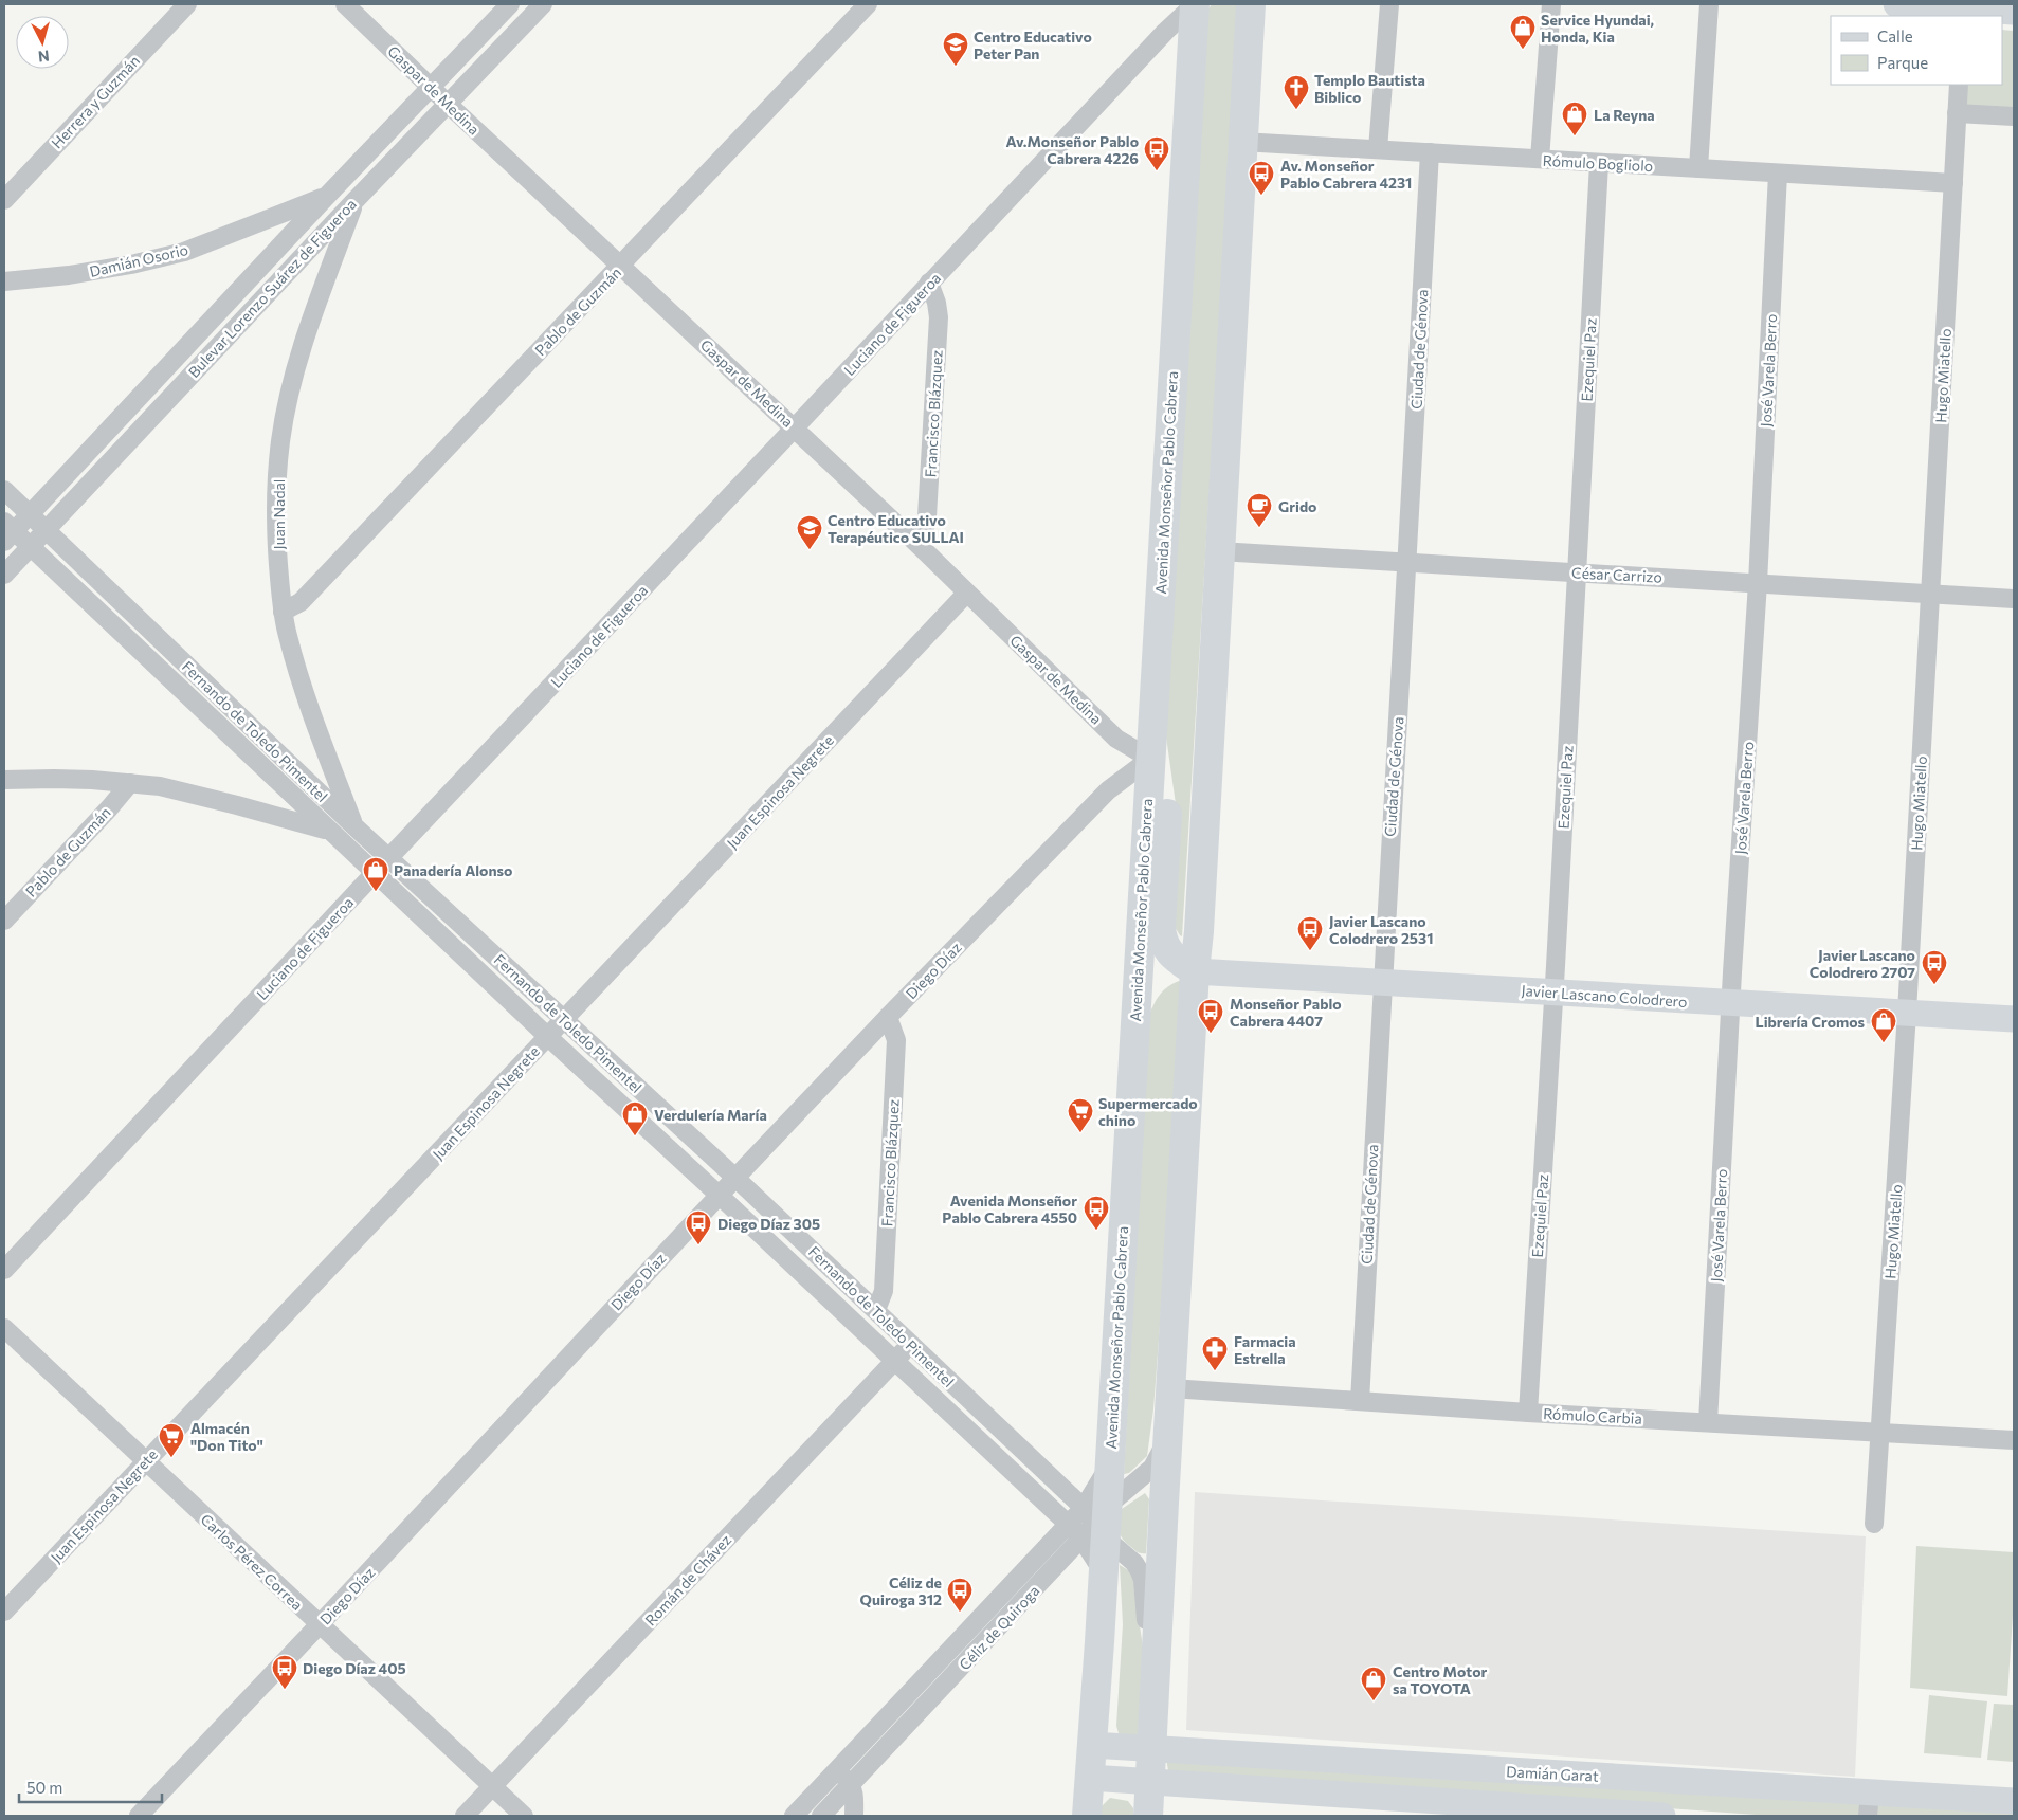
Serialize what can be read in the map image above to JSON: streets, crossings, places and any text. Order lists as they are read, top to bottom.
{
  "streets": {
    "main road": ["Avenida Monseñor Pablo Cabrera", "Javier Lascano Colodrero", "Damián Garat"],
    "street": [
      "Gaspar de Medina",
      "Herrera y Guzmán",
      "Rómulo Bogliolo",
      "Damián Osorio",
      "Bulevar Lorenzo Suárez de Figueroa",
      "Pablo de Guzmán",
      "Luciano de Figueroa",
      "Ciudad de Génova",
      "Ezequiel Paz",
      "José Varela Berro",
      "Hugo Miatello",
      "Francisco Blázquez",
      "Juan Nadal",
      "César Carrizo",
      "Fernando de Toledo Pimentel",
      "Juan Espinosa Negrete",
      "Diego Díaz",
      "Rómulo Carbia",
      "Carlos Pérez Correa",
      "Román de Chávez",
      "Céliz de Quiroga"
    ]
  },
  "crossings": [
    ["Gaspar de Medina", "Bulevar Lorenzo Suárez de Figueroa"],
    ["Gaspar de Medina", "Pablo de Guzmán"],
    ["Gaspar de Medina", "Luciano de Figueroa"],
    ["Gaspar de Medina", "Francisco Blázquez"],
    ["Gaspar de Medina", "Avenida Monseñor Pablo Cabrera"],
    ["Gaspar de Medina", "Juan Espinosa Negrete"],
    ["Gaspar de Medina", "Diego Díaz"],
    ["Rómulo Bogliolo", "Ciudad de Génova"],
    ["Rómulo Bogliolo", "Ezequiel Paz"],
    ["Rómulo Bogliolo", "José Varela Berro"],
    ["Rómulo Bogliolo", "Hugo Miatello"],
    ["Damián Osorio", "Bulevar Lorenzo Suárez de Figueroa"],
    ["Bulevar Lorenzo Suárez de Figueroa", "Juan Nadal"],
    ["Bulevar Lorenzo Suárez de Figueroa", "Fernando de Toledo Pimentel"],
    ["Pablo de Guzmán", "Juan Nadal"],
    ["Luciano de Figueroa", "Francisco Blázquez"],
    ["Luciano de Figueroa", "Avenida Monseñor Pablo Cabrera"],
    ["Luciano de Figueroa", "Fernando de Toledo Pimentel"],
    ["Ciudad de Génova", "César Carrizo"],
    ["Ciudad de Génova", "Javier Lascano Colodrero"],
    ["Ciudad de Génova", "Rómulo Carbia"],
    ["Ezequiel Paz", "César Carrizo"],
    ["Ezequiel Paz", "Javier Lascano Colodrero"],
    ["Ezequiel Paz", "Rómulo Carbia"],
    ["José Varela Berro", "César Carrizo"],
    ["José Varela Berro", "Javier Lascano Colodrero"],
    ["José Varela Berro", "Rómulo Carbia"],
    ["Hugo Miatello", "César Carrizo"],
    ["Hugo Miatello", "Javier Lascano Colodrero"],
    ["Hugo Miatello", "Rómulo Carbia"],
    ["Francisco Blázquez", "Fernando de Toledo Pimentel"],
    ["Francisco Blázquez", "Diego Díaz"],
    ["Avenida Monseñor Pablo Cabrera", "Fernando de Toledo Pimentel"],
    ["Avenida Monseñor Pablo Cabrera", "Diego Díaz"],
    ["Avenida Monseñor Pablo Cabrera", "Céliz de Quiroga"],
    ["Avenida Monseñor Pablo Cabrera", "Damián Garat"],
    ["Juan Nadal", "Fernando de Toledo Pimentel"],
    ["Fernando de Toledo Pimentel", "Juan Espinosa Negrete"],
    ["Fernando de Toledo Pimentel", "Diego Díaz"],
    ["Fernando de Toledo Pimentel", "Román de Chávez"],
    ["Fernando de Toledo Pimentel", "Céliz de Quiroga"],
    ["Juan Espinosa Negrete", "Carlos Pérez Correa"],
    ["Diego Díaz", "Carlos Pérez Correa"],
    ["Carlos Pérez Correa", "Román de Chávez"]
  ],
  "places": {
    "shop": [
      "Service Hyundai, Honda, Kia",
      "La Reyna",
      "Panadería Alonso",
      "Librería Cromos",
      "Verdulería María",
      "Centro Motor sa TOYOTA"
    ],
    "school or university": ["Centro Educativo Peter Pan", "Centro Educativo Terapéutico SULLAI"],
    "church": ["Templo Bautista Biblico"],
    "bus stop": [
      "Av.Monseñor Pablo Cabrera 4226",
      "Av. Monseñor Pablo Cabrera 4231",
      "Javier Lascano Colodrero 2531",
      "Javier Lascano Colodrero 2707",
      "Monseñor Pablo Cabrera 4407",
      "Avenida Monseñor Pablo Cabrera 4550",
      "Diego Díaz 305",
      "Céliz de Quiroga 312",
      "Diego Díaz 405"
    ],
    "cafe": ["Grido"],
    "supermarket": ["Supermercado chino", "Almacén \"Don Tito\""],
    "pharmacy": ["Farmacia Estrella"]
  },
  "legend": ["Calle", "Parque"],
  "scale_bar": "50 m",
  "north": "bottom"
}
